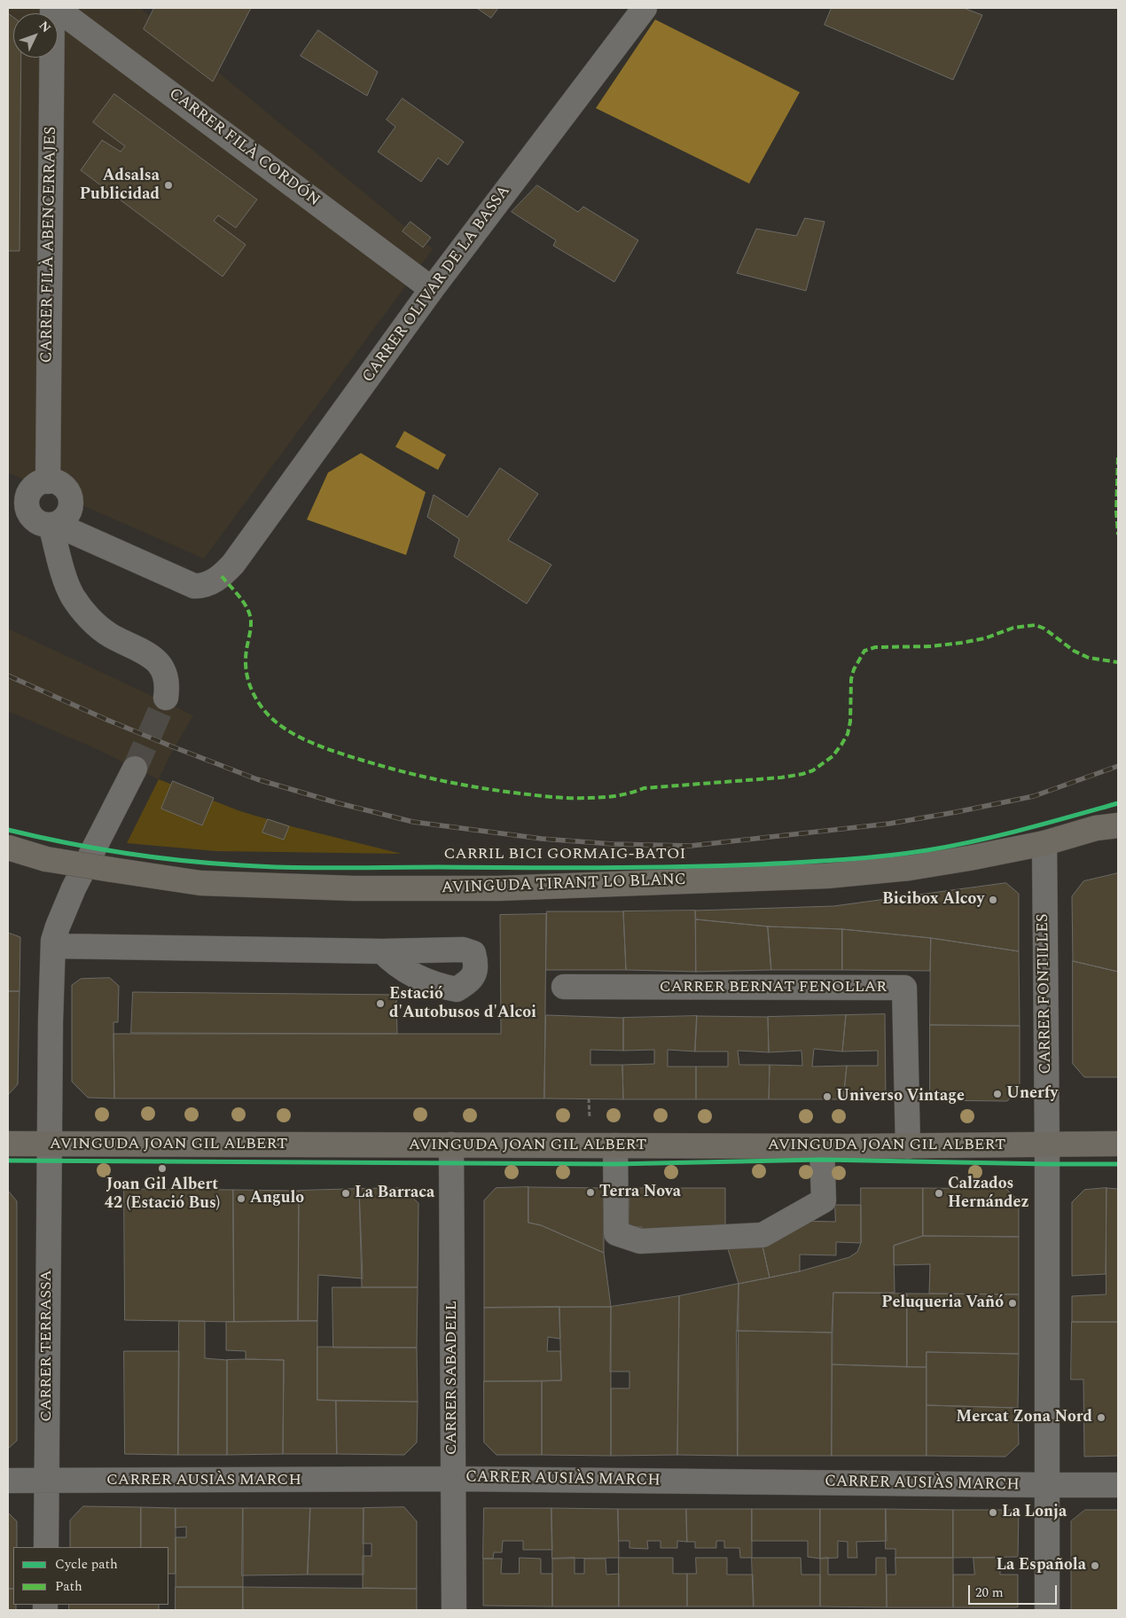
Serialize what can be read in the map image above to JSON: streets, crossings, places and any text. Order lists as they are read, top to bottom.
{
  "streets": {
    "main road": ["AVINGUDA TIRANT LO BLANC", "AVINGUDA JOAN GIL ALBERT"],
    "street": [
      "CARRER FILÀ CORDÓN",
      "CARRER FILÀ ABENCERRAJES",
      "CARRER OLIVAR DE LA BASSA",
      "CARRER BERNAT FENOLLAR",
      "CARRER FONTILLES",
      "CARRER TERRASSA",
      "CARRER SABADELL",
      "CARRER AUSIÀS MARCH"
    ],
    "cycle path": ["CARRIL BICI GORMAIG-BATOI"]
  },
  "crossings": [
    ["CARRER FILÀ CORDÓN", "CARRER OLIVAR DE LA BASSA"],
    ["CARRER FILÀ ABENCERRAJES", "CARRER OLIVAR DE LA BASSA"],
    ["AVINGUDA TIRANT LO BLANC", "CARRER FONTILLES"],
    ["CARRER BERNAT FENOLLAR", "AVINGUDA JOAN GIL ALBERT"],
    ["CARRER FONTILLES", "AVINGUDA JOAN GIL ALBERT"],
    ["CARRER FONTILLES", "CARRER AUSIÀS MARCH"],
    ["AVINGUDA JOAN GIL ALBERT", "CARRER TERRASSA"],
    ["AVINGUDA JOAN GIL ALBERT", "CARRER SABADELL"],
    ["CARRER TERRASSA", "CARRER AUSIÀS MARCH"],
    ["CARRER SABADELL", "CARRER AUSIÀS MARCH"]
  ],
  "places": [
    "Adsalsa Publicidad",
    "Bicibox Alcoy",
    "Estació d'Autobusos d'Alcoi",
    "Unerfy",
    "Universo Vintage",
    "Joan Gil Albert 42 (Estació Bus)",
    "Terra Nova",
    "La Barraca",
    "Calzados Hernández",
    "Angulo",
    "Peluqueria Vañó",
    "Mercat Zona Nord",
    "La Lonja",
    "La Española"
  ],
  "legend": ["Cycle path", "Path"],
  "scale_bar": "20 m",
  "north": "top right"
}
